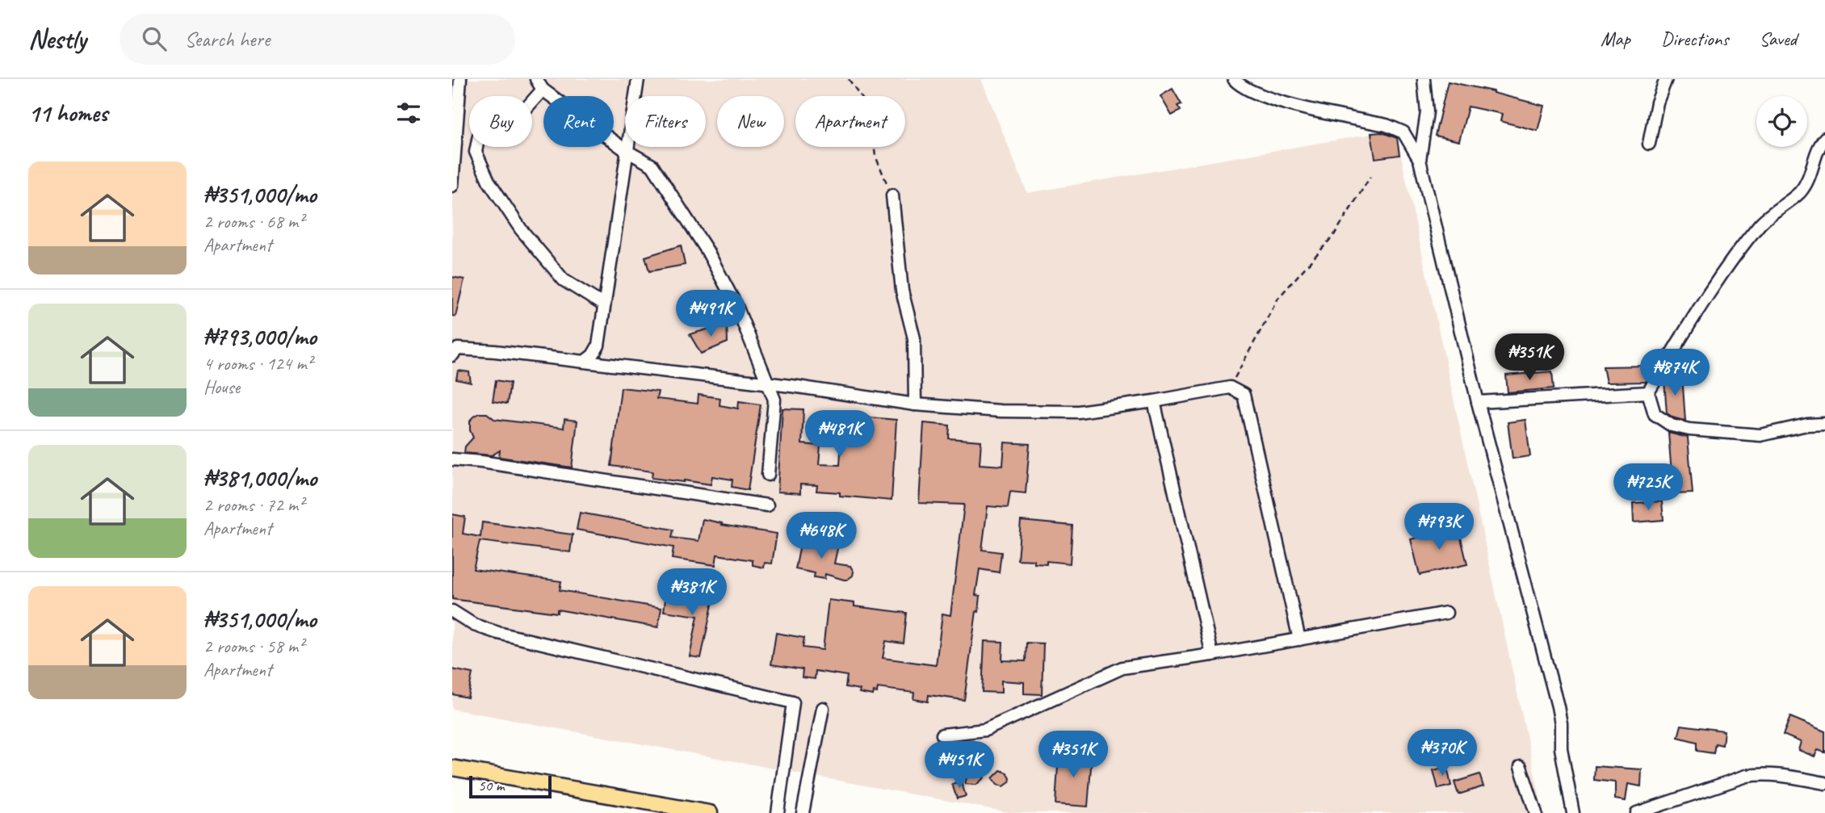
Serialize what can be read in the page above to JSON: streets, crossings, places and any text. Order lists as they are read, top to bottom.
{
  "scale_bar": "50 m",
  "page": {
    "header": "Nestly",
    "search": "Search here",
    "nav": ["Map", "Directions", "Saved"],
    "heading": "11 homes",
    "chip": [
      "Buy",
      "Rent",
      "Filters",
      "New",
      "Apartment"
    ],
    "list": [
      {
        "name": "₦351,000/mo",
        "note": "2 rooms · 68 m² · Apartment"
      },
      {
        "name": "₦793,000/mo",
        "note": "4 rooms · 124 m² · House"
      },
      {
        "name": "₦381,000/mo",
        "note": "2 rooms · 72 m² · Apartment"
      },
      {
        "name": "₦351,000/mo",
        "note": "2 rooms · 58 m² · Apartment"
      }
    ],
    "price": [
      "₦491K",
      "₦351K",
      "₦874K",
      "₦481K",
      "₦725K",
      "₦793K",
      "₦648K",
      "₦381K",
      "₦370K",
      "₦351K",
      "₦451K"
    ],
    "scale": "50 m"
  }
}
